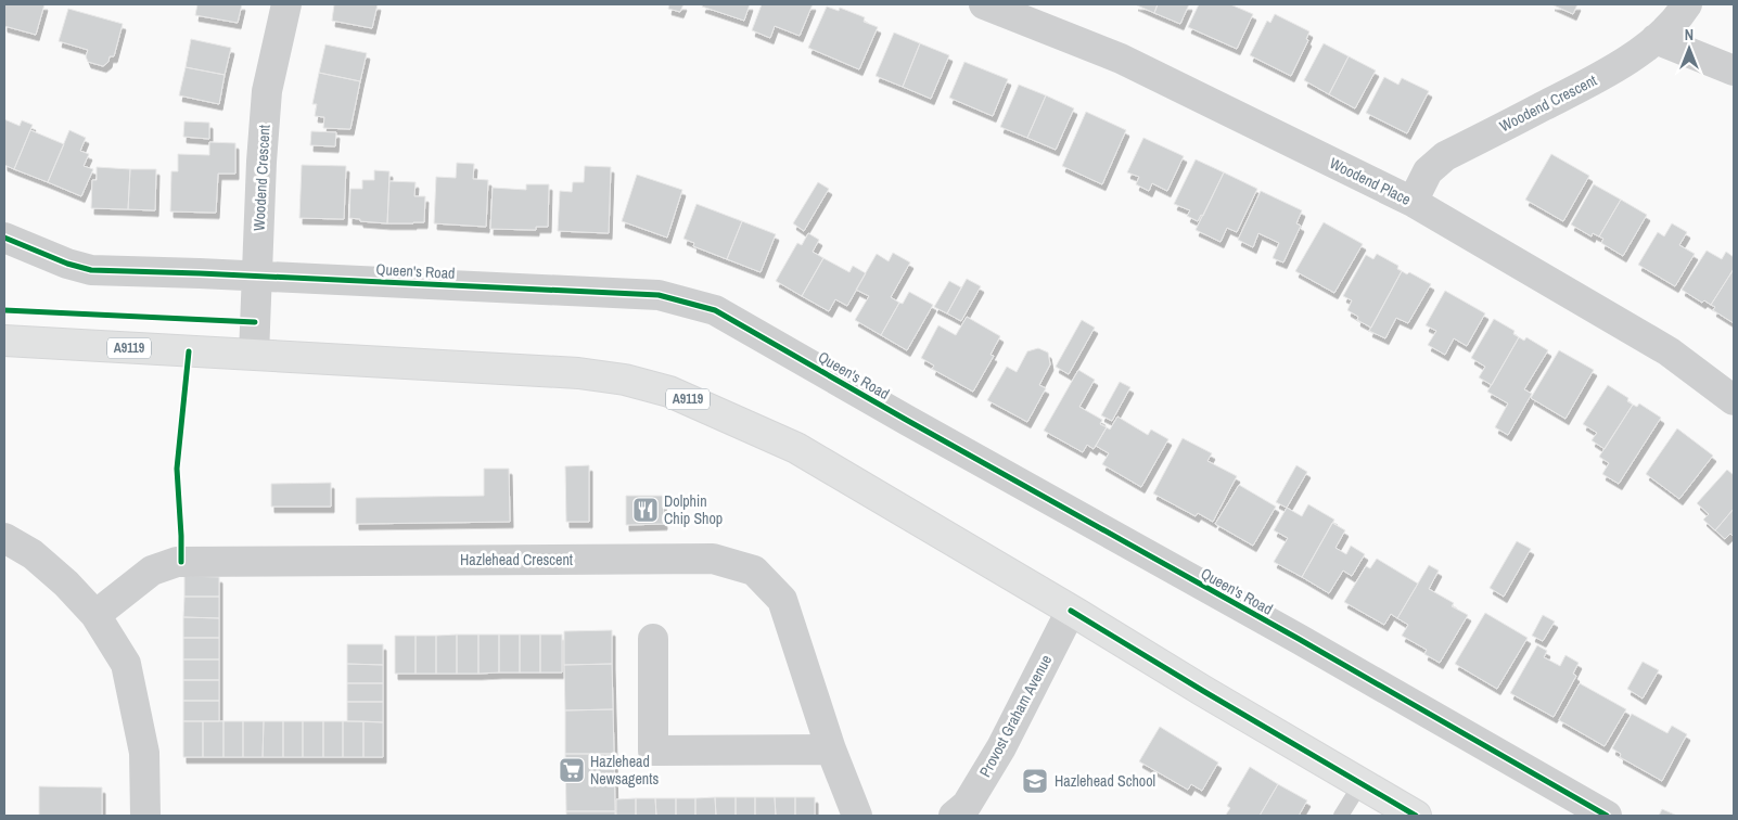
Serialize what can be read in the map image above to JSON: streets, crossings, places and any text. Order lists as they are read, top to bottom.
{
  "streets": {
    "main road": ["A9119"],
    "street": [
      "Woodend Crescent",
      "Woodend Place",
      "Queen's Road",
      "Hazlehead Crescent",
      "Provost Graham Avenue"
    ]
  },
  "crossings": [
    ["Woodend Crescent", "Woodend Place"],
    ["Woodend Crescent", "Queen's Road"],
    ["Woodend Crescent", "A9119"],
    ["A9119", "Provost Graham Avenue"]
  ],
  "places": {
    "restaurant": ["Dolphin Chip Shop"],
    "supermarket": ["Hazlehead Newsagents"],
    "school or university": ["Hazlehead School"]
  },
  "north": "top"
}
